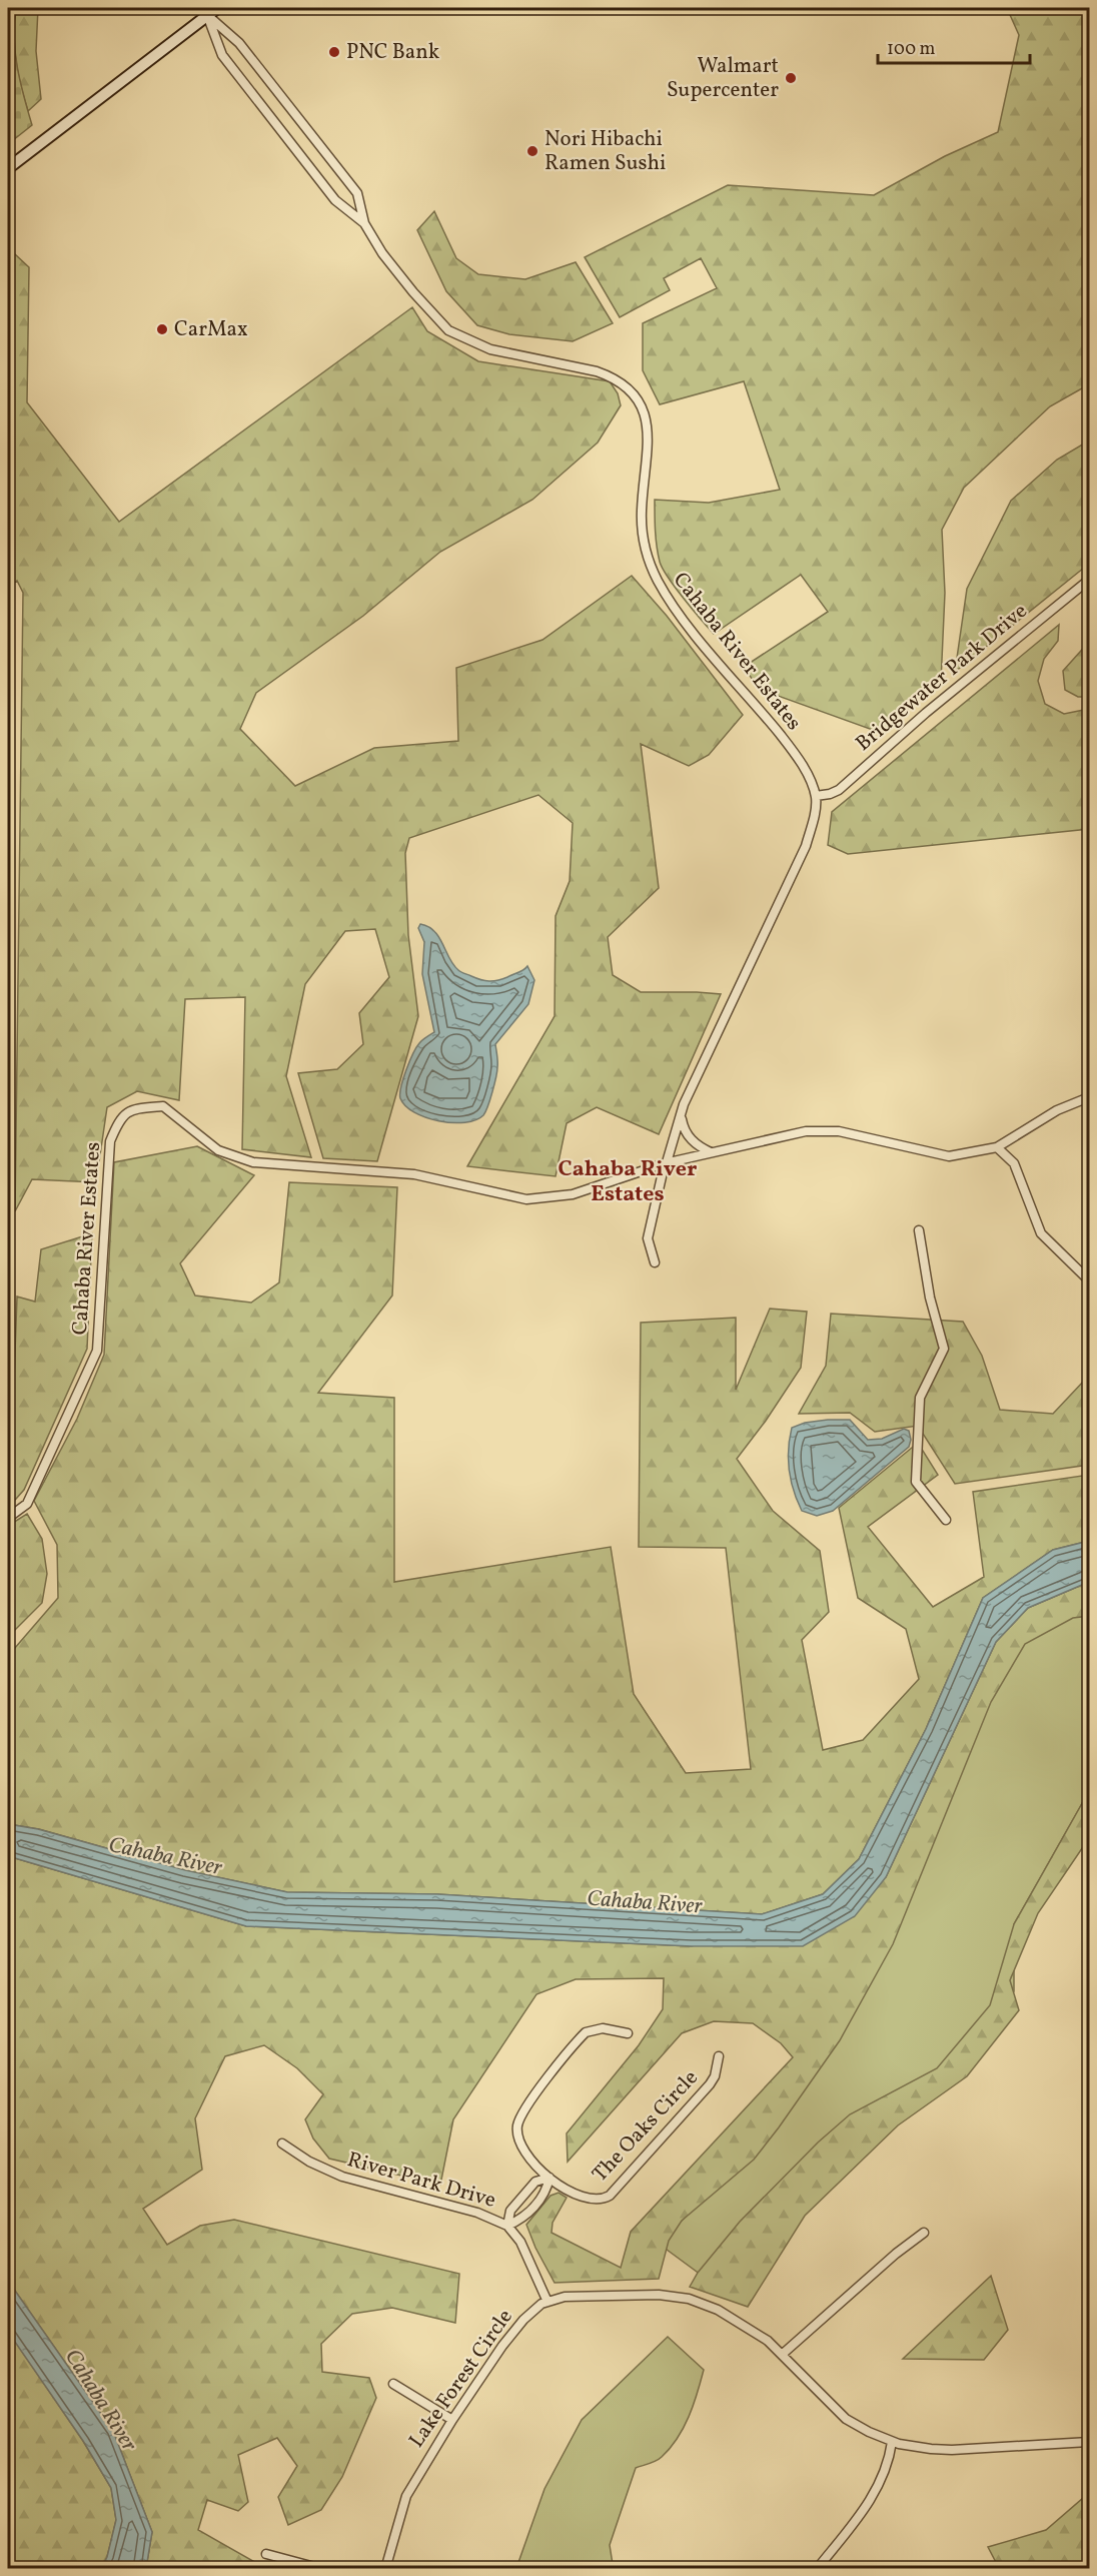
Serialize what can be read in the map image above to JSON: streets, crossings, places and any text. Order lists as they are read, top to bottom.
{
  "streets": {
    "street": [
      "Cahaba River Estates",
      "Bridgewater Park Drive",
      "The Oaks Circle",
      "River Park Drive",
      "Lake Forest Circle"
    ]
  },
  "crossings": [
    ["Cahaba River Estates", "Bridgewater Park Drive"],
    ["River Park Drive", "Lake Forest Circle"]
  ],
  "districts": ["Cahaba River Estates"],
  "water": ["Cahaba River"],
  "places": [
    "PNC Bank",
    "Walmart Supercenter",
    "Nori Hibachi Ramen Sushi",
    "CarMax"
  ],
  "scale_bar": "100 m"
}
